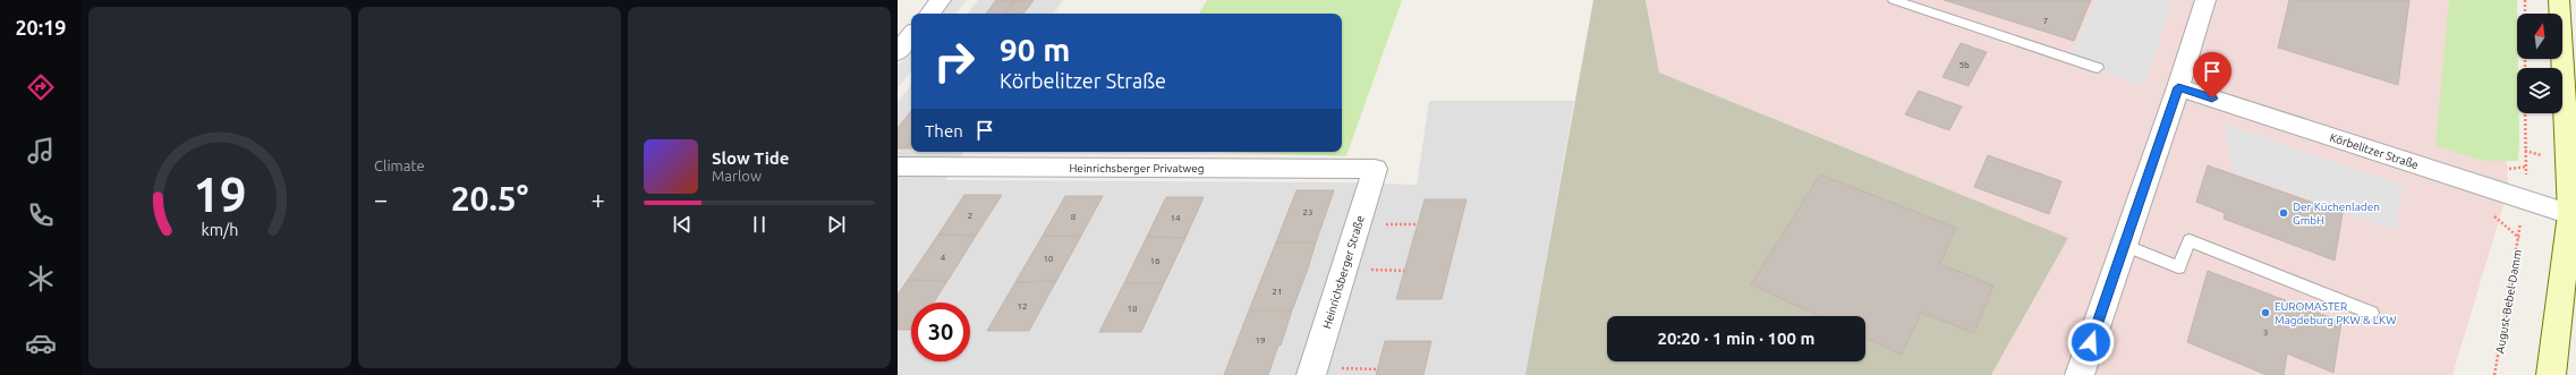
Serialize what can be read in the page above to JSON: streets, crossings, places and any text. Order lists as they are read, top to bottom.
{
  "streets": {
    "street": ["Körbelitzer Straße", "Heinrichsberger Privatweg", "Heinrichsberger Straße"],
    "path": ["August-Bebel-Damm"]
  },
  "crossings": [
    ["Heinrichsberger Privatweg", "Heinrichsberger Straße"]
  ],
  "places": ["Der Küchenladen GmbH", "EUROMASTER Magdeburg PKW & LKW"],
  "house_numbers": [
    "7",
    "5b",
    "23",
    "2",
    "8",
    "14",
    "4",
    "10",
    "16",
    "21",
    "12",
    "18",
    "3",
    "19"
  ],
  "north": "top",
  "page": {
    "tabs": "20:19",
    "tile": "Climate",
    "turn": ["90 m", "Körbelitzer Straße"],
    "then": "Then",
    "song": ["Slow Tide", "Marlow"],
    "heat": ["−", "20.5°", "+"],
    "limit": "30",
    "trip": "20:20 · 1 min · 100 m",
    "gauge": ["19", "km/h"]
  }
}
